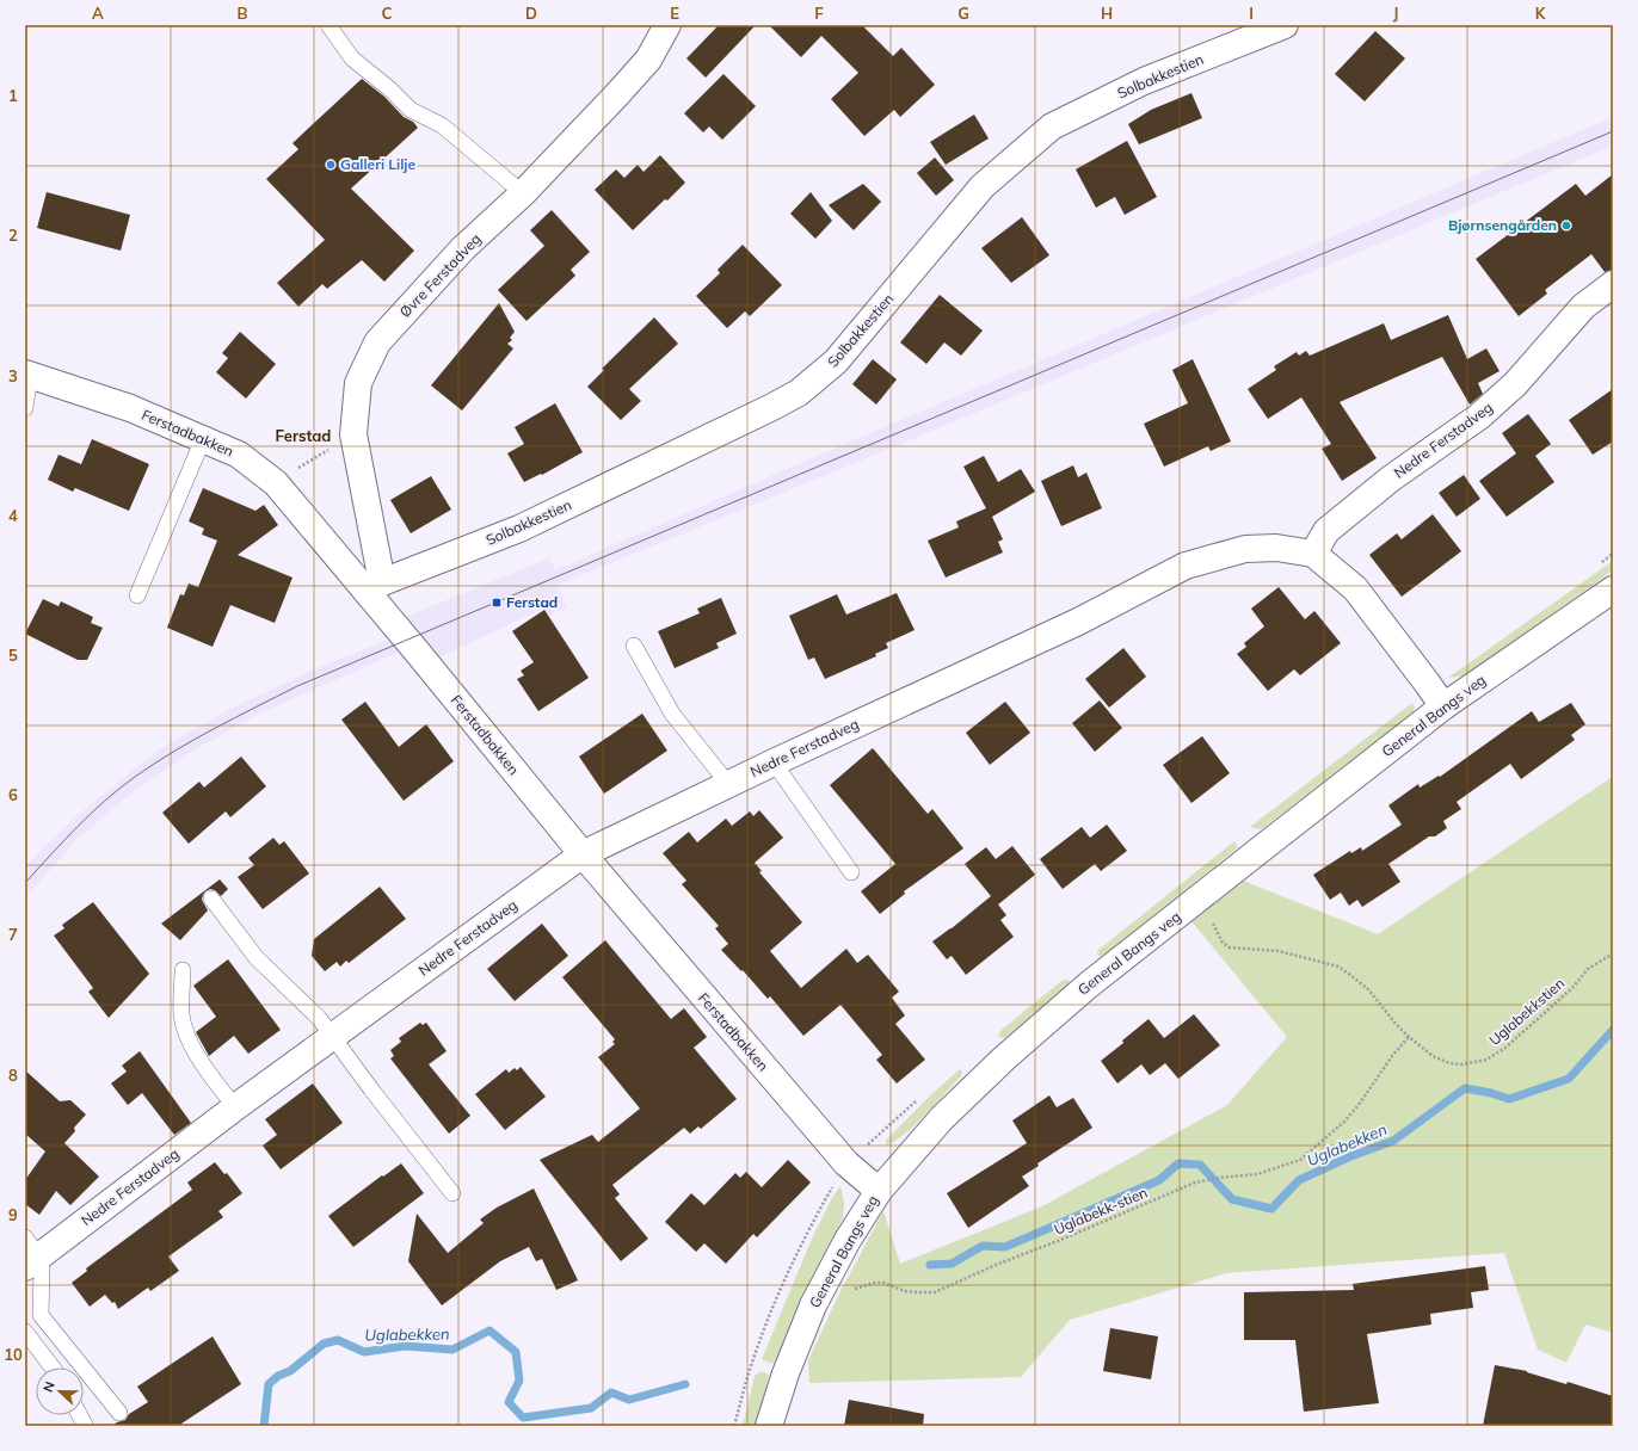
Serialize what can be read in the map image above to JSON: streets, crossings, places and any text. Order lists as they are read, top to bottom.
{
  "streets": {
    "street": [
      "Solbakkestien",
      "Øvre Ferstadveg",
      "Ferstadbakken",
      "Nedre Ferstadveg",
      "General Bangs veg"
    ],
    "path": ["Uglabekkstien", "Uglabekk-stien"]
  },
  "crossings": [
    ["Solbakkestien", "Øvre Ferstadveg"],
    ["Solbakkestien", "Ferstadbakken"],
    ["Øvre Ferstadveg", "Ferstadbakken"],
    ["Ferstadbakken", "Nedre Ferstadveg"],
    ["Ferstadbakken", "General Bangs veg"],
    ["General Bangs veg", "Uglabekkstien"],
    ["Uglabekkstien", "Uglabekk-stien"]
  ],
  "districts": ["Ferstad"],
  "water": ["Uglabekken"],
  "places": {
    "other": ["Galleri Lilje", "Bjørnsengården"],
    "transit": ["Ferstad"]
  },
  "north": "left",
  "grid": {
    "columns": [
      "A",
      "B",
      "C",
      "D",
      "E",
      "F",
      "G",
      "H",
      "I",
      "J",
      "K"
    ],
    "rows": [
      "1",
      "2",
      "3",
      "4",
      "5",
      "6",
      "7",
      "8",
      "9",
      "10"
    ]
  }
}
